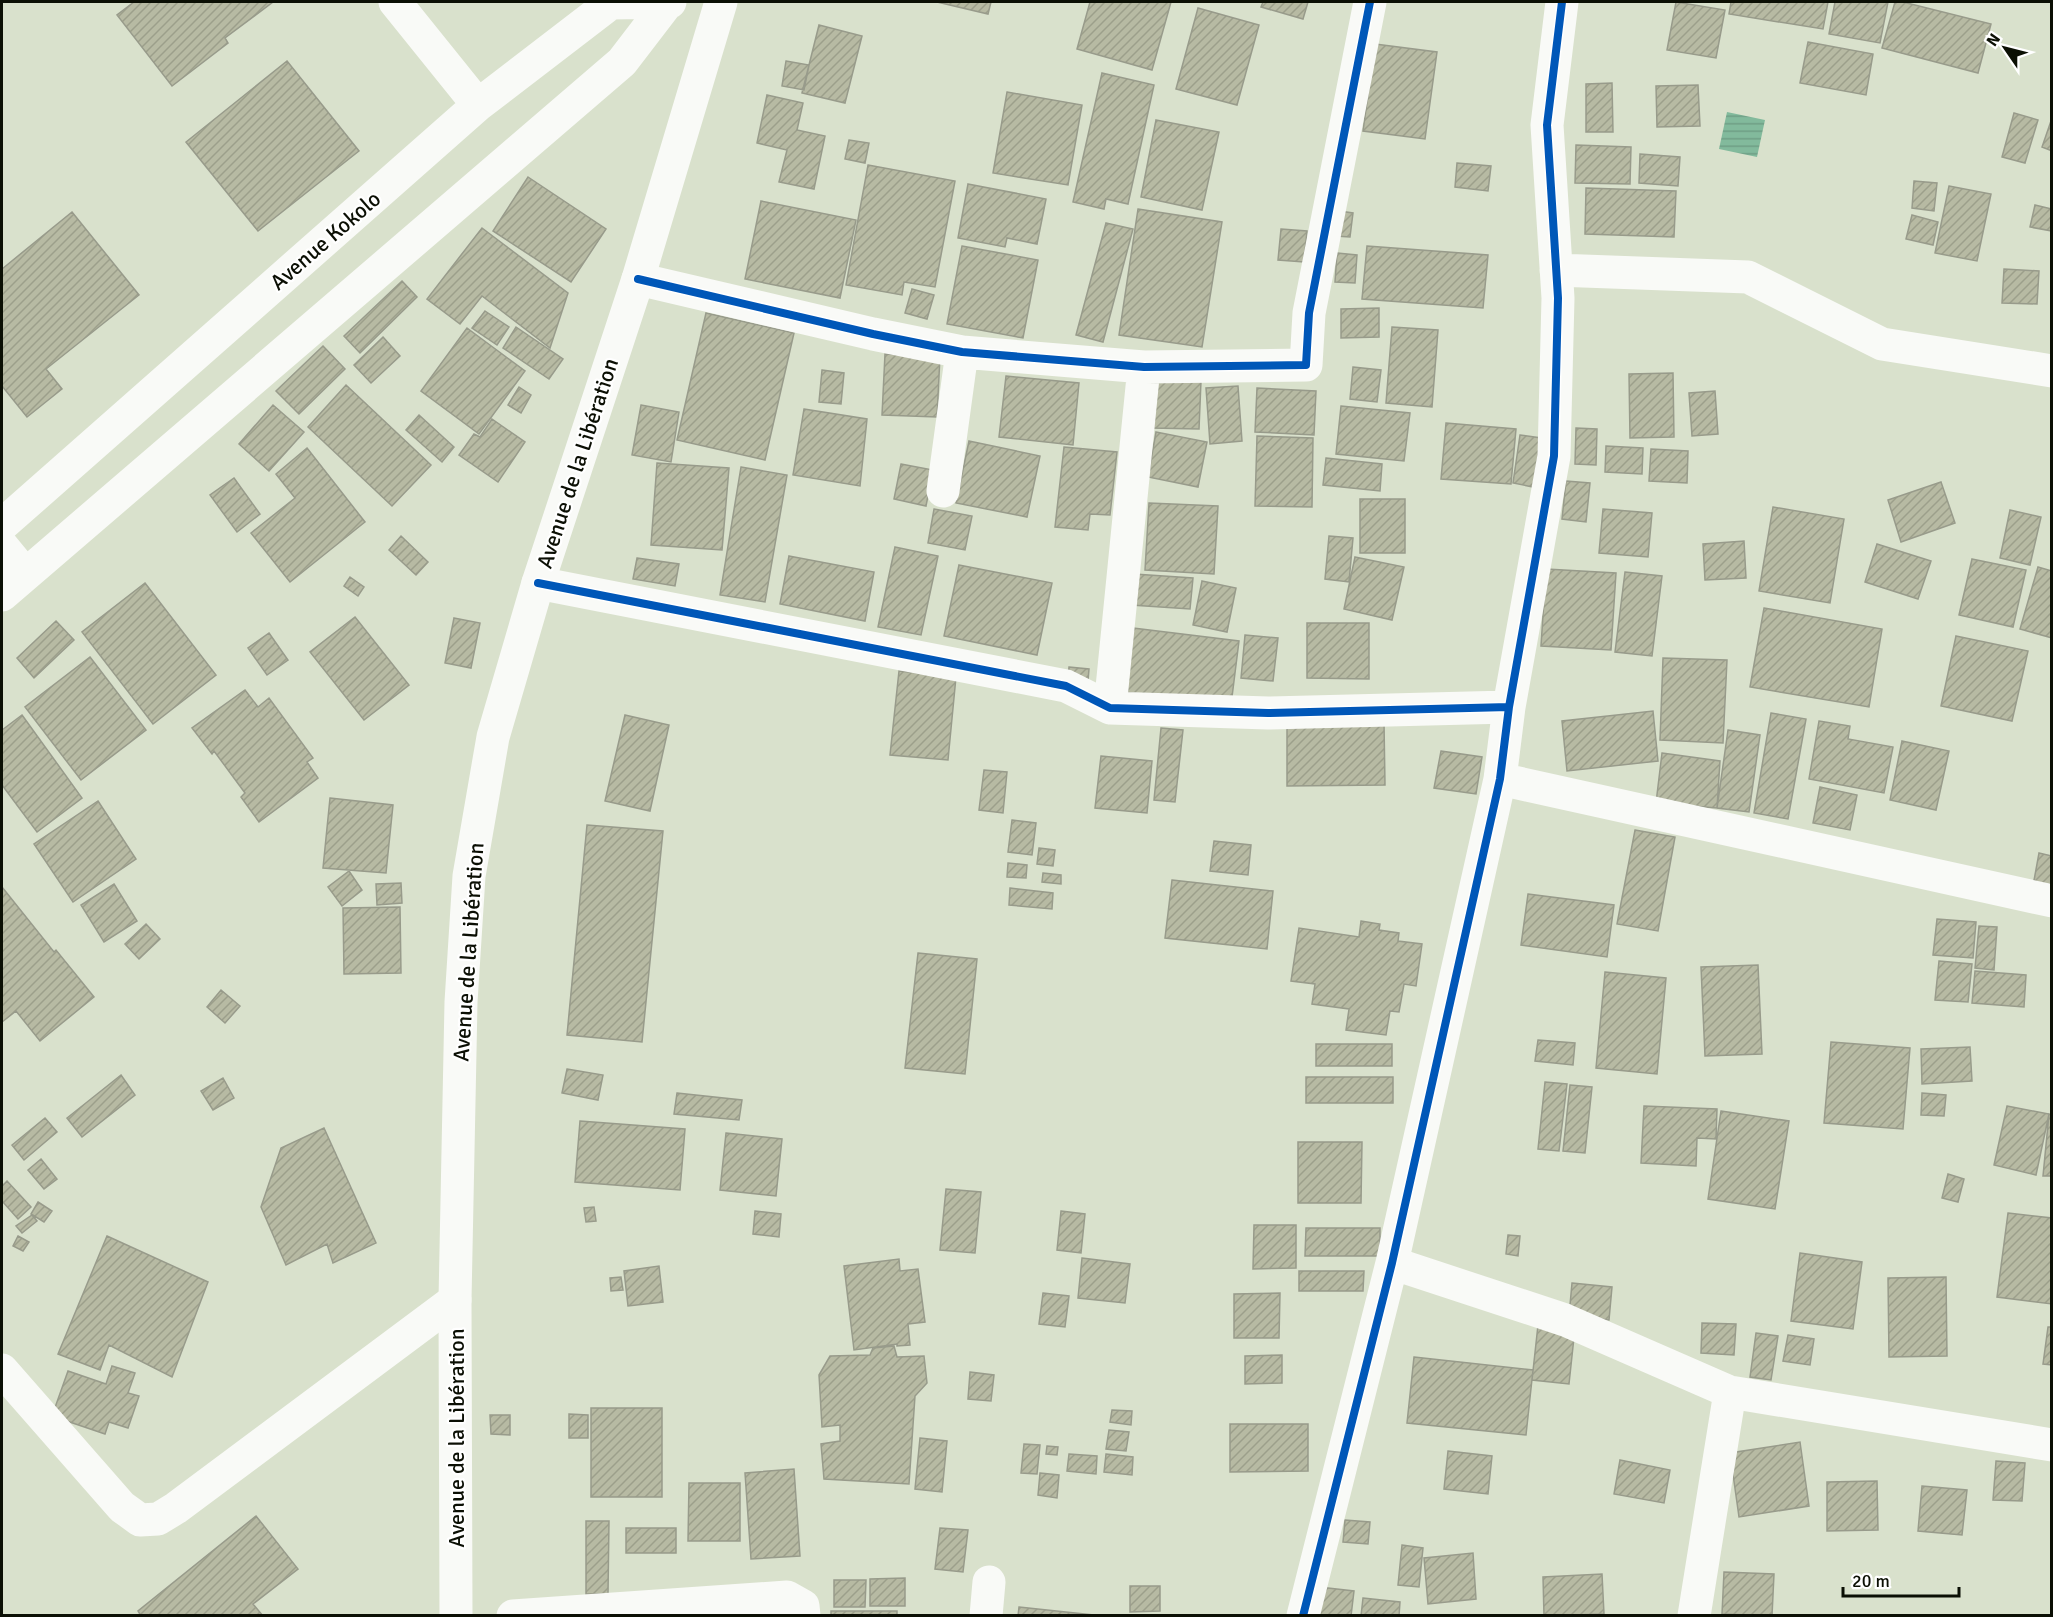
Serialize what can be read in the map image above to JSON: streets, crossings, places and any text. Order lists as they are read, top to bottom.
{
  "streets": {
    "main road": ["Avenue Kokolo", "Avenue de la Libération"]
  },
  "scale_bar": "20 m",
  "north": "top left"
}
